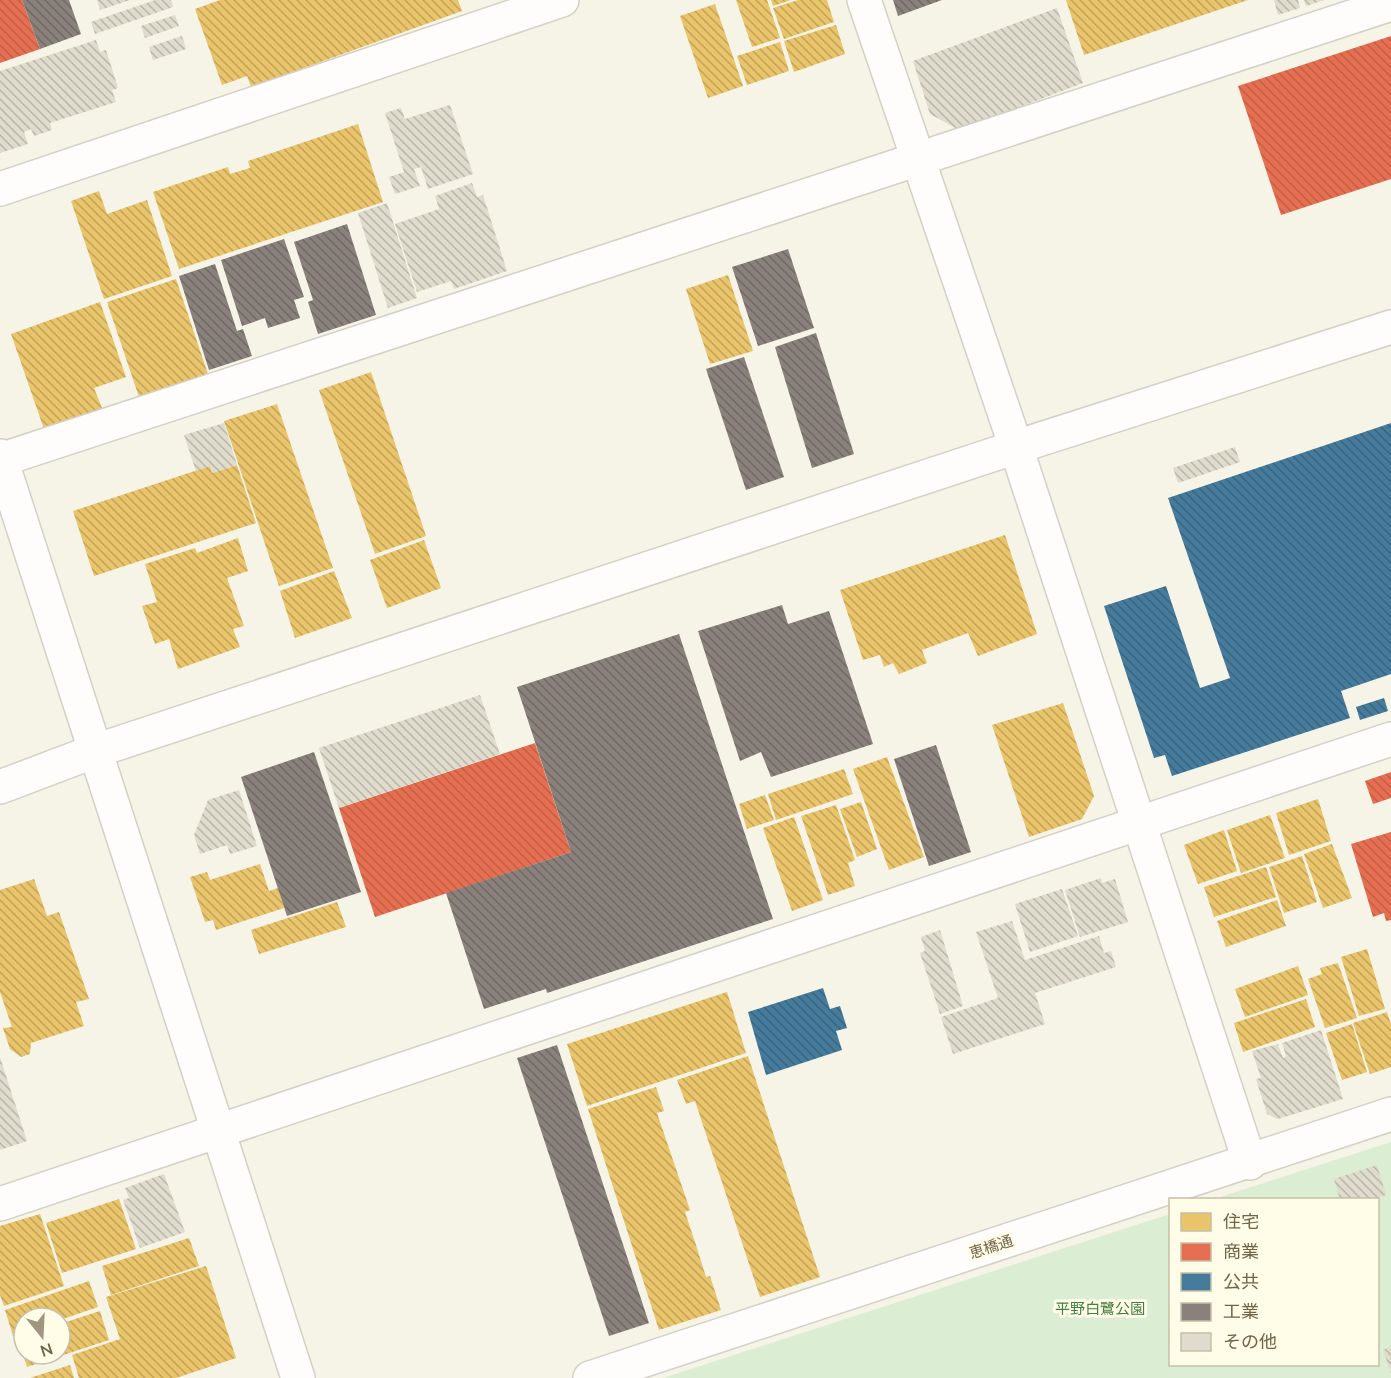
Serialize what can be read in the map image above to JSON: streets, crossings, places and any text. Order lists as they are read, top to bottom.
{
  "streets": {
    "street": ["恵橋通"]
  },
  "parks": ["平野白鷺公園"],
  "legend": [
    "住宅",
    "商業",
    "公共",
    "工業",
    "その他"
  ],
  "north": "bottom"
}
